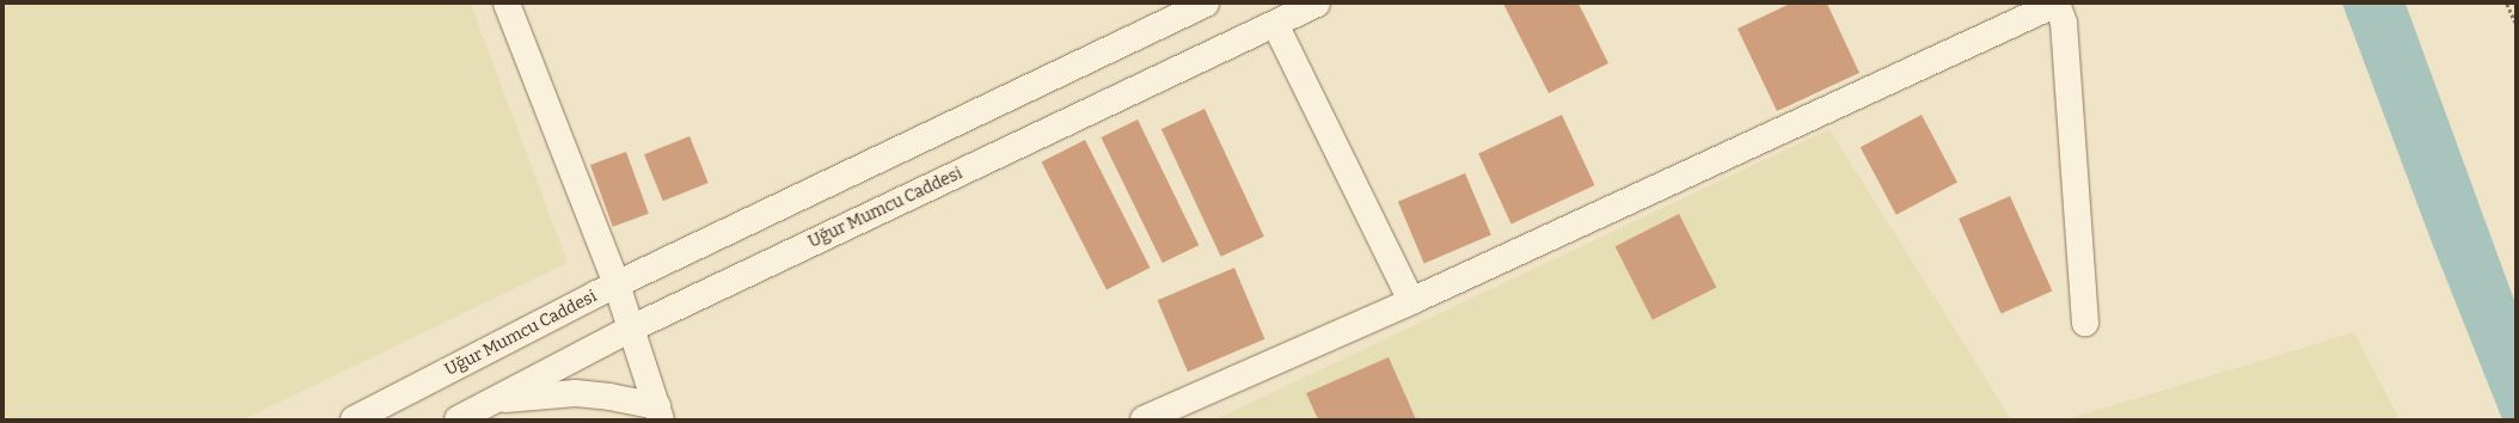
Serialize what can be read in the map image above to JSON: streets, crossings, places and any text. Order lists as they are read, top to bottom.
{
  "streets": {
    "street": ["Uğur Mumcu Caddesi"]
  }
}
